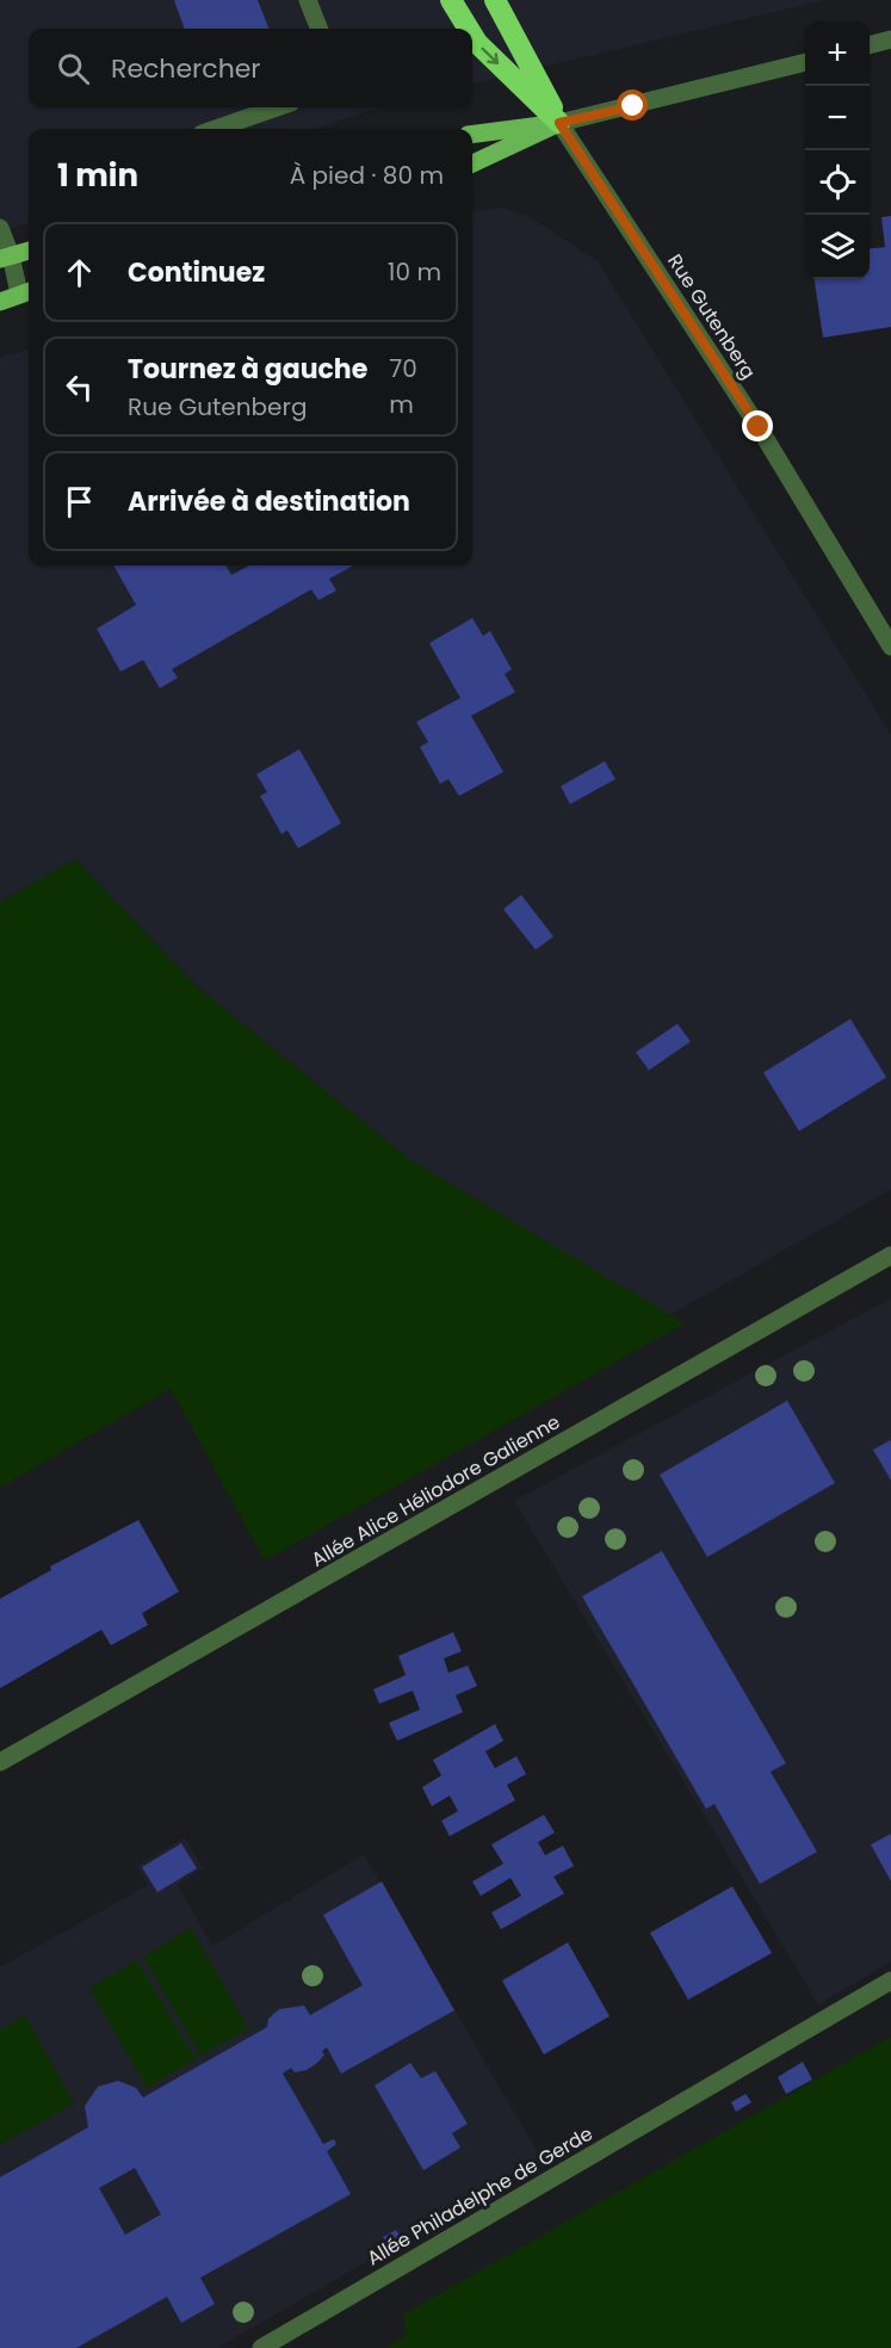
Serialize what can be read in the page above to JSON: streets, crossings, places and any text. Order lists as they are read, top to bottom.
{
  "streets": {
    "street": ["Rue Gutenberg", "Allée Alice Héliodore Galienne", "Allée Philadelphe de Gerde"]
  },
  "page": {
    "map_buttons": ["+", "−"],
    "search": "Rechercher",
    "heading": ["1 min", "À pied · 80 m"],
    "list": [
      ["Continuez", "10 m"],
      ["Tournez à gauche", "Rue Gutenberg", "70 m"],
      "Arrivée à destination"
    ]
  }
}
